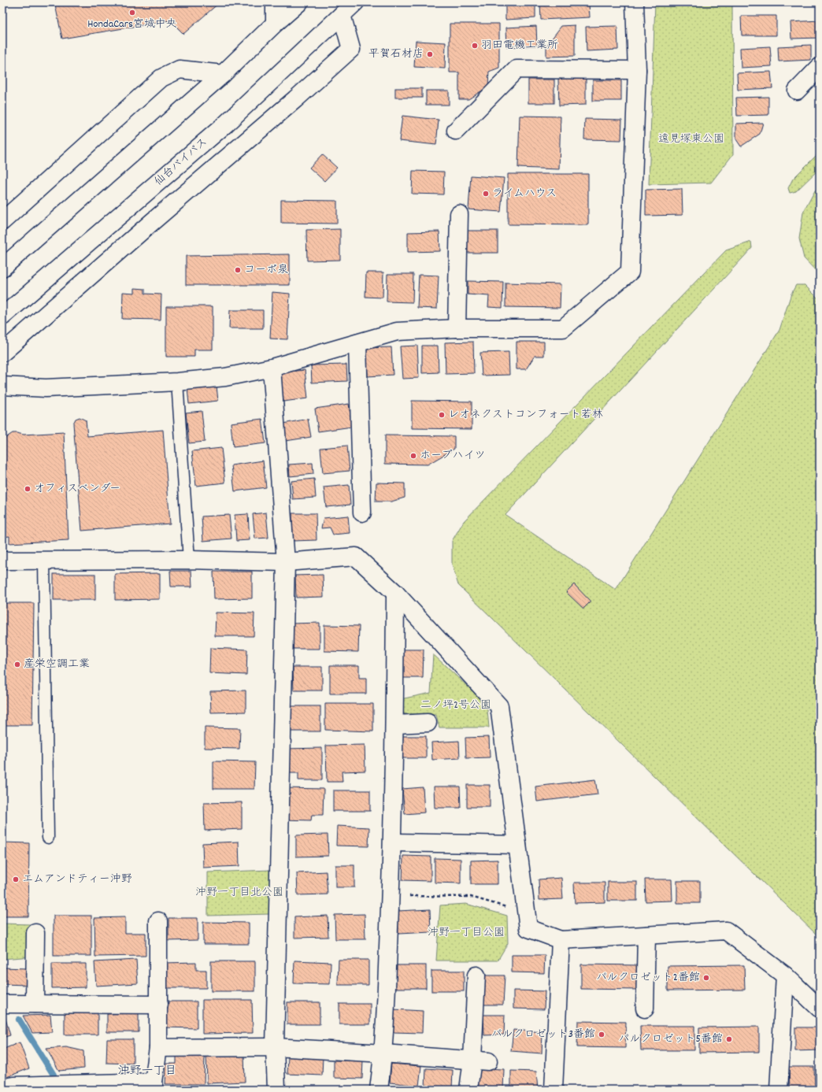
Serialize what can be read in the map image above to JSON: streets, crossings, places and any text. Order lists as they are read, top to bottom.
{
  "streets": {
    "main road": ["仙台バイパス"]
  },
  "districts": ["沖野一丁目"],
  "parks": [
    "遠見塚東公園",
    "二ノ坪2号公園",
    "沖野一丁目北公園",
    "沖野一丁目公園"
  ],
  "places": [
    "HondaCars宮城中央",
    "羽田電機工業所",
    "平賀石材店",
    "ライムハウス",
    "コーポ泉",
    "レオネクストコンフォート若林",
    "ホープハイツ",
    "オフィスベンダー",
    "産栄空調工業",
    "エムアンドティー沖野",
    "パルクロゼット2番館",
    "パルクロゼット3番館",
    "パルクロゼット5番館"
  ]
}
